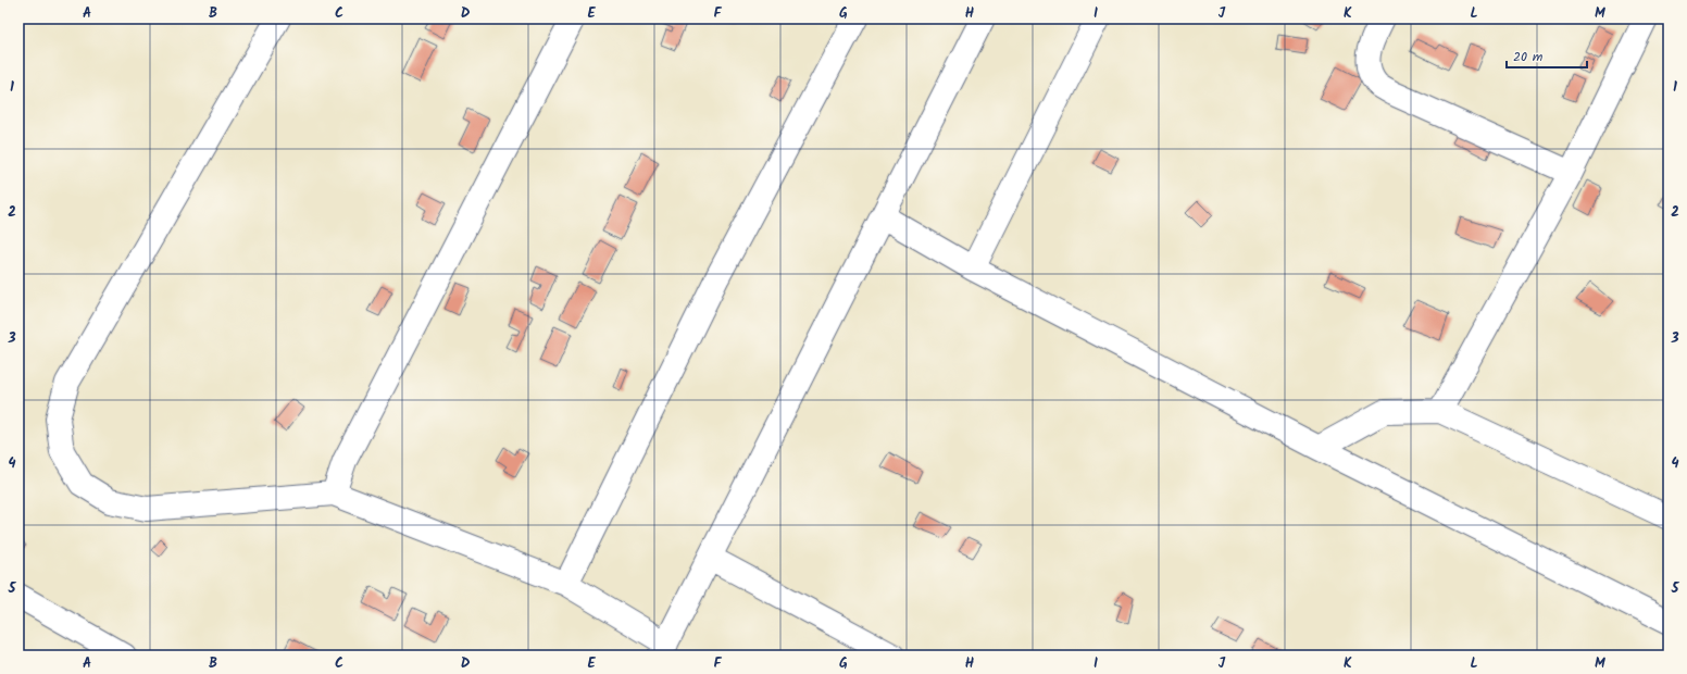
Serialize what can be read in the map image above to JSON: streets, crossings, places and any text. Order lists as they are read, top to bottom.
{
  "scale_bar": "20 m",
  "grid": {
    "columns": [
      "A",
      "B",
      "C",
      "D",
      "E",
      "F",
      "G",
      "H",
      "I",
      "J",
      "K",
      "L",
      "M"
    ],
    "rows": [
      "1",
      "2",
      "3",
      "4",
      "5"
    ]
  }
}
